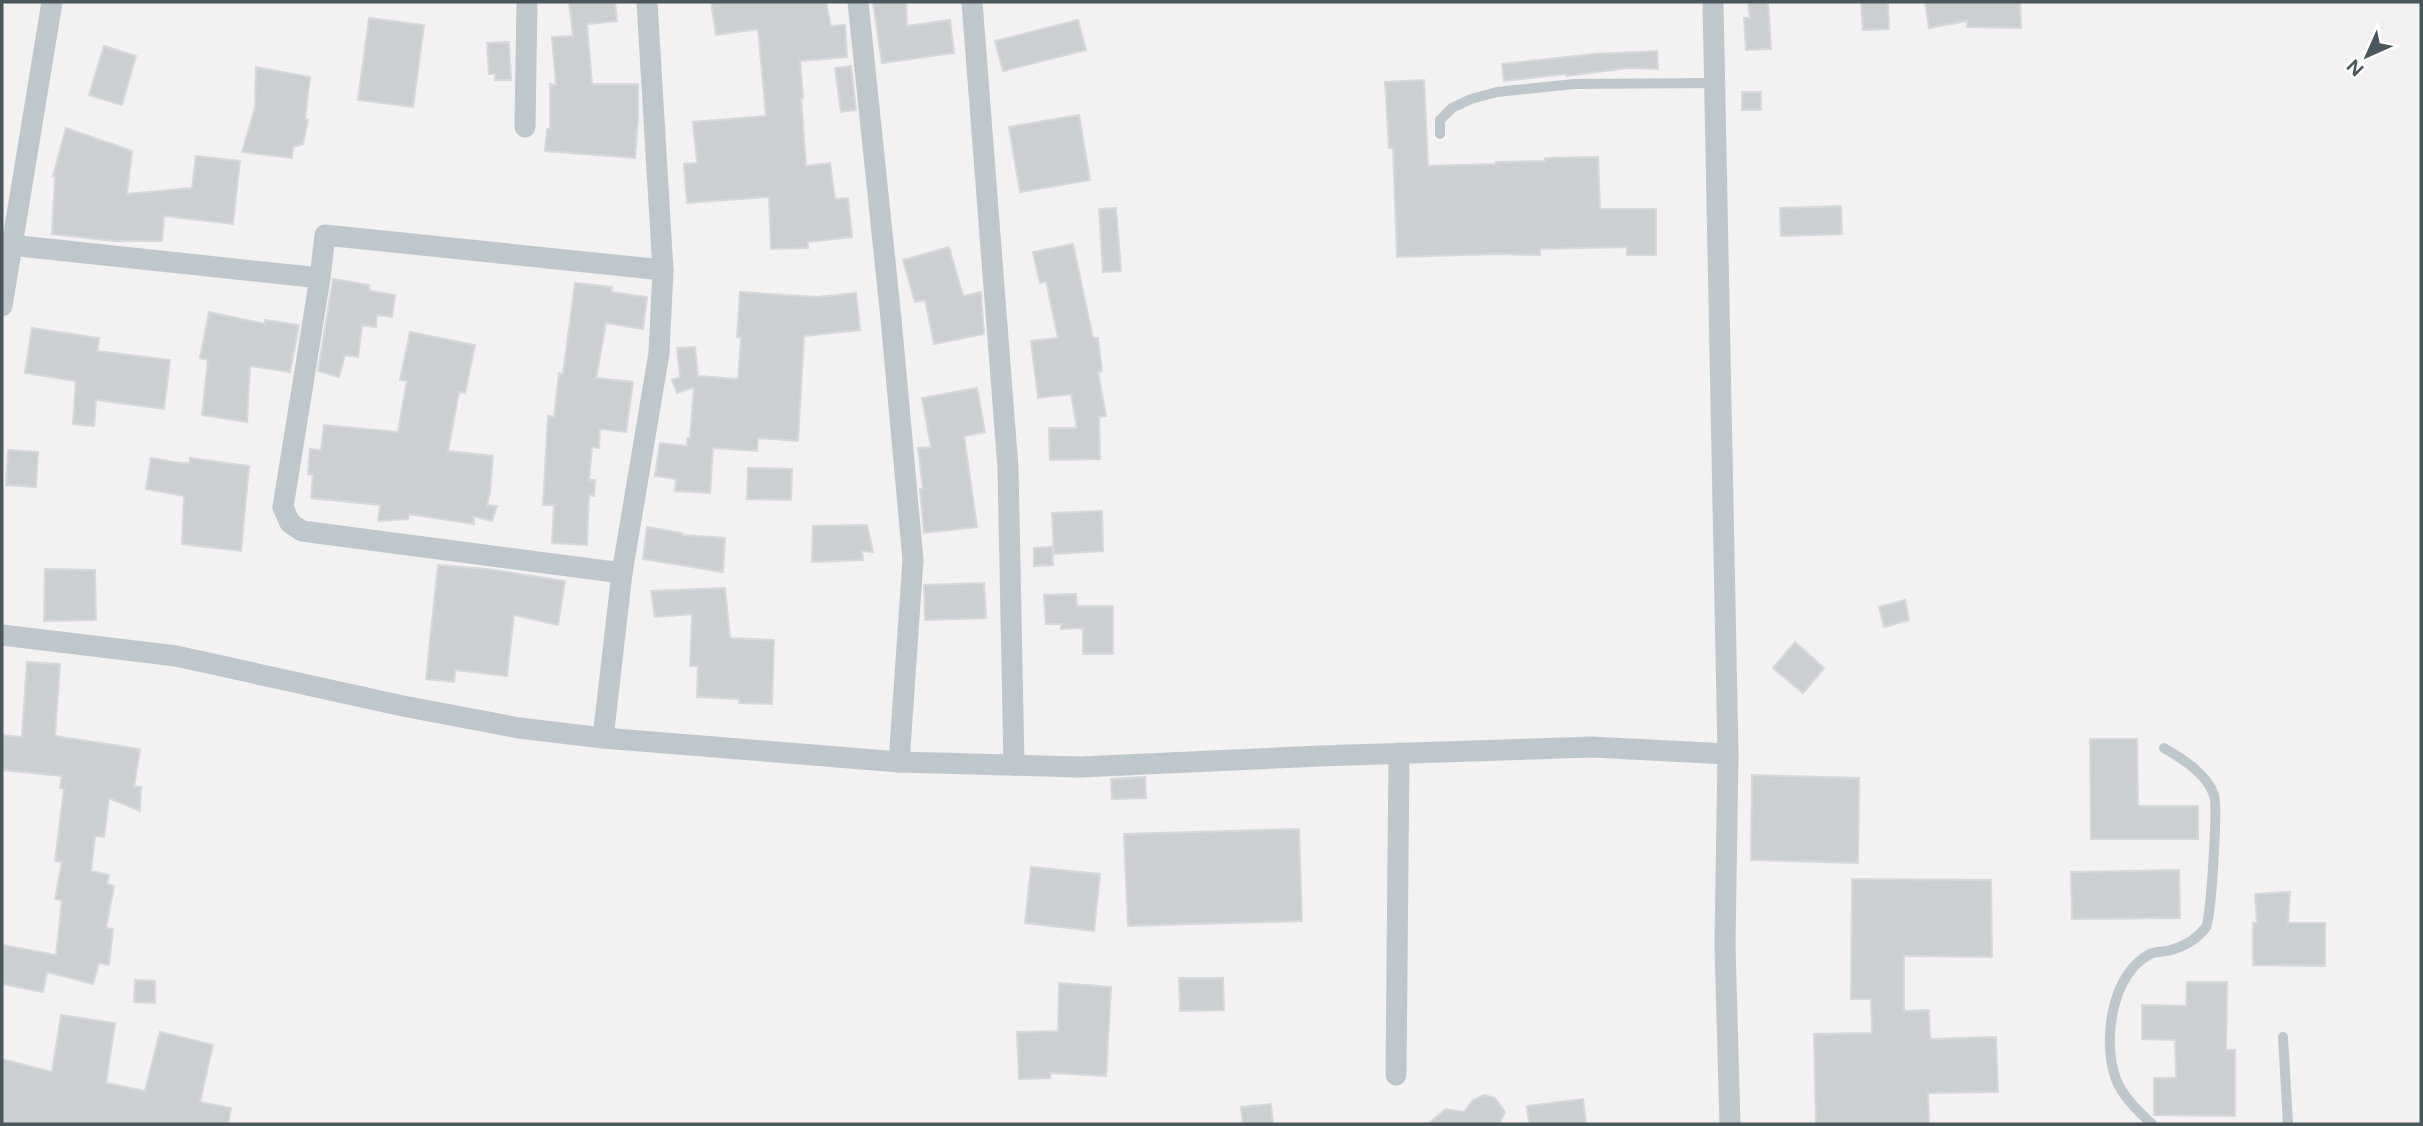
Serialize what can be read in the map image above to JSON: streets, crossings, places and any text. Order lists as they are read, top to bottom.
{
  "north": "bottom left"
}
